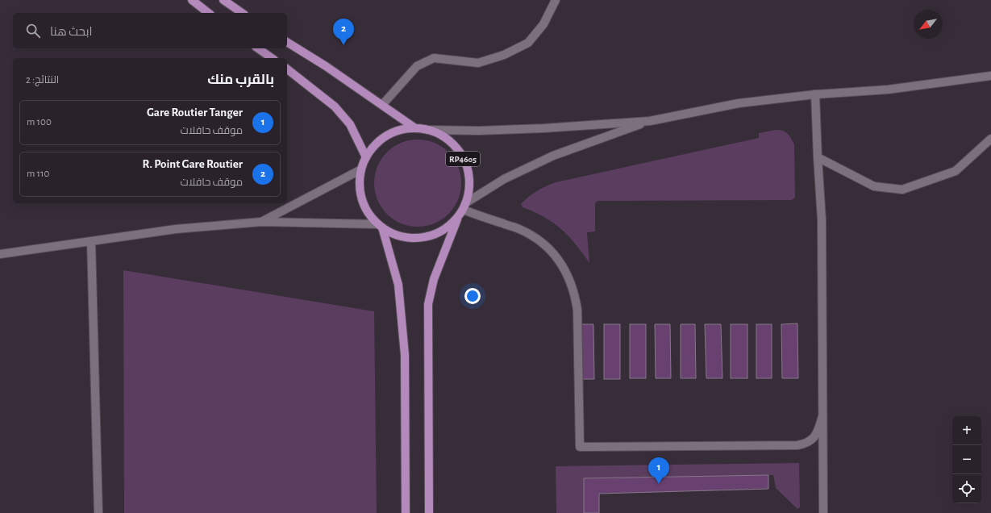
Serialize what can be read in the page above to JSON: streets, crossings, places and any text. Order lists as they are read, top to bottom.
{
  "streets": {
    "main road": ["RP4605"]
  },
  "north": "bottom left",
  "page": {
    "search": "ابحث هنا",
    "pins": ["2", "1"],
    "heading": ["بالقرب منك", "النتائج: 2"],
    "list": [
      {
        "mark": "1",
        "name": "Gare Routier Tanger",
        "note": "موقف حافلات",
        "value": "100 m"
      },
      {
        "mark": "2",
        "name": "R. Point Gare Routier",
        "note": "موقف حافلات",
        "value": "110 m"
      }
    ],
    "map_buttons": ["+", "−"]
  }
}
